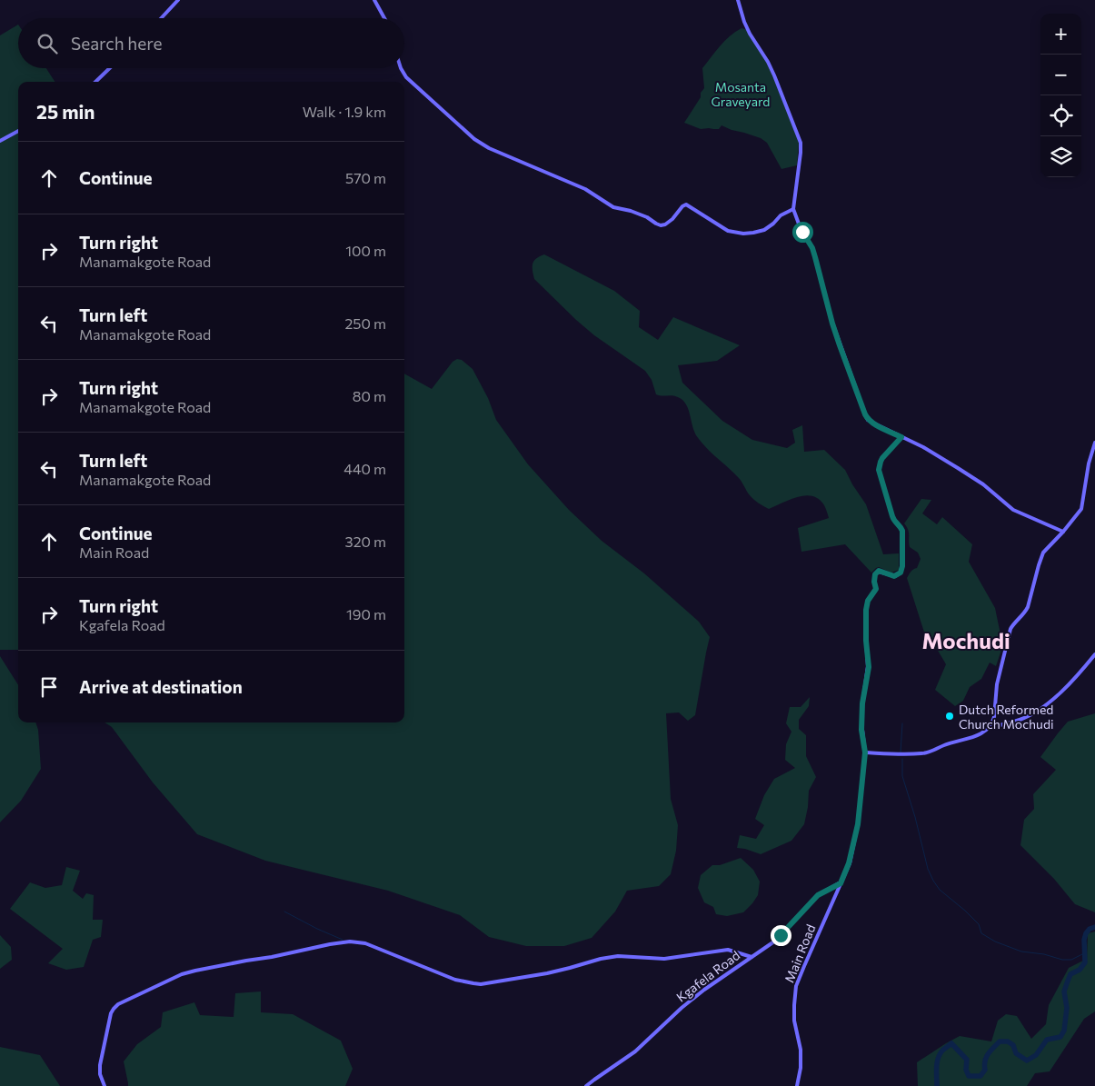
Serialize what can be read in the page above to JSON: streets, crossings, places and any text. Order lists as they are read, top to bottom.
{
  "streets": {
    "street": ["Main Road", "Kgafela Road"]
  },
  "crossings": [
    ["Main Road", "Kgafela Road"]
  ],
  "districts": ["Mochudi"],
  "parks": ["Mosanta Graveyard"],
  "places": ["Dutch Reformed Church Mochudi"],
  "page": {
    "map_buttons": ["+", "−"],
    "search": "Search here",
    "heading": ["25 min", "Walk · 1.9 km"],
    "list": [
      ["Continue", "570 m"],
      ["Turn right", "Manamakgote Road", "100 m"],
      ["Turn left", "Manamakgote Road", "250 m"],
      ["Turn right", "Manamakgote Road", "80 m"],
      ["Turn left", "Manamakgote Road", "440 m"],
      ["Continue", "Main Road", "320 m"],
      ["Turn right", "Kgafela Road", "190 m"],
      "Arrive at destination"
    ]
  }
}
